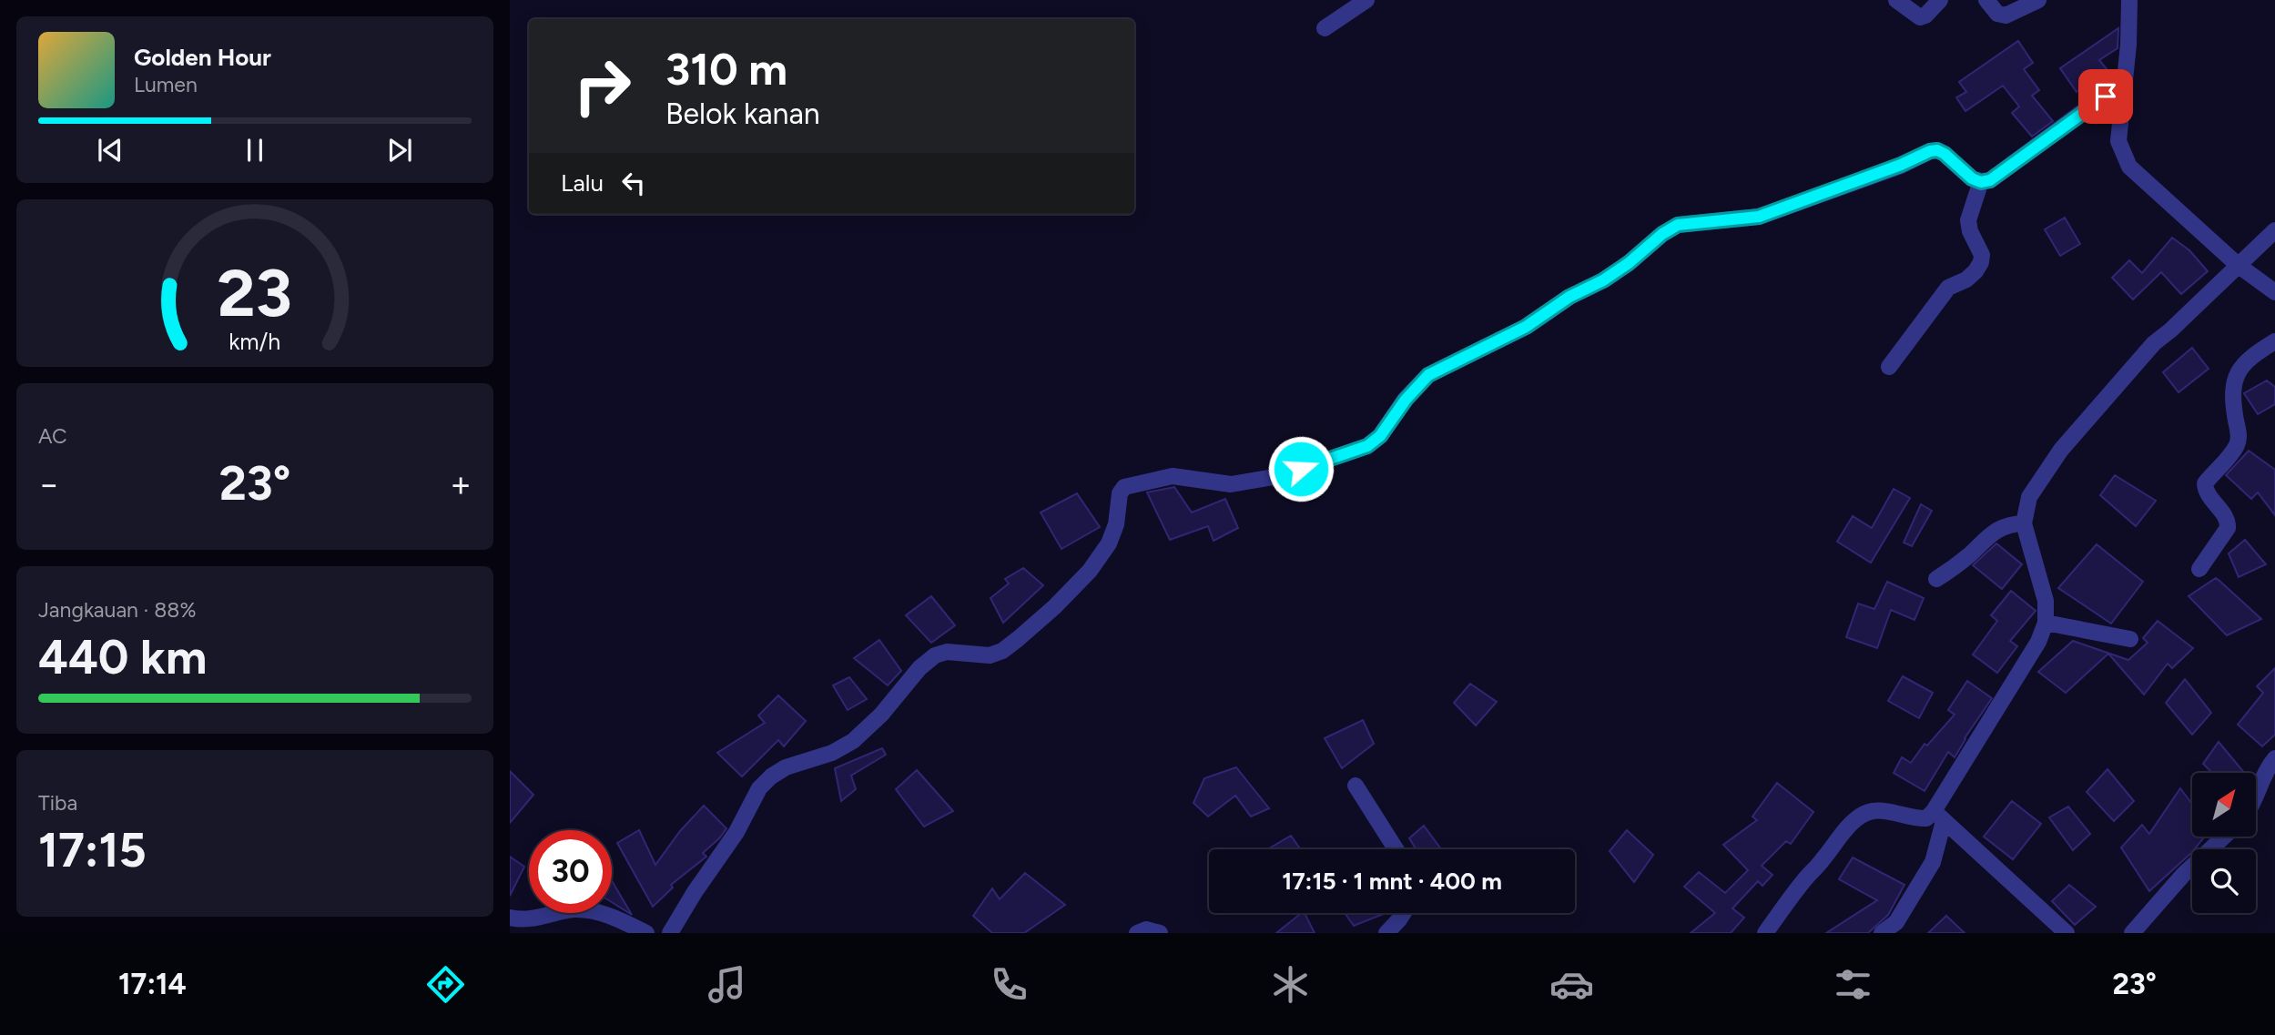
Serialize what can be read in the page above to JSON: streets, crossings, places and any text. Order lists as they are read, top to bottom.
{
  "north": "top right",
  "page": {
    "turn": ["310 m", "Belok kanan"],
    "song": ["Golden Hour", "Lumen"],
    "then": "Lalu",
    "tile": [
      "AC",
      ["Jangkauan · 88%", "440 km"],
      ["Tiba", "17:15"]
    ],
    "heat": ["−", "23°", "+"],
    "limit": "30",
    "trip": "17:15 · 1 mnt · 400 m",
    "tabs": ["17:14", "23°"],
    "gauge": ["23", "km/h"]
  }
}
